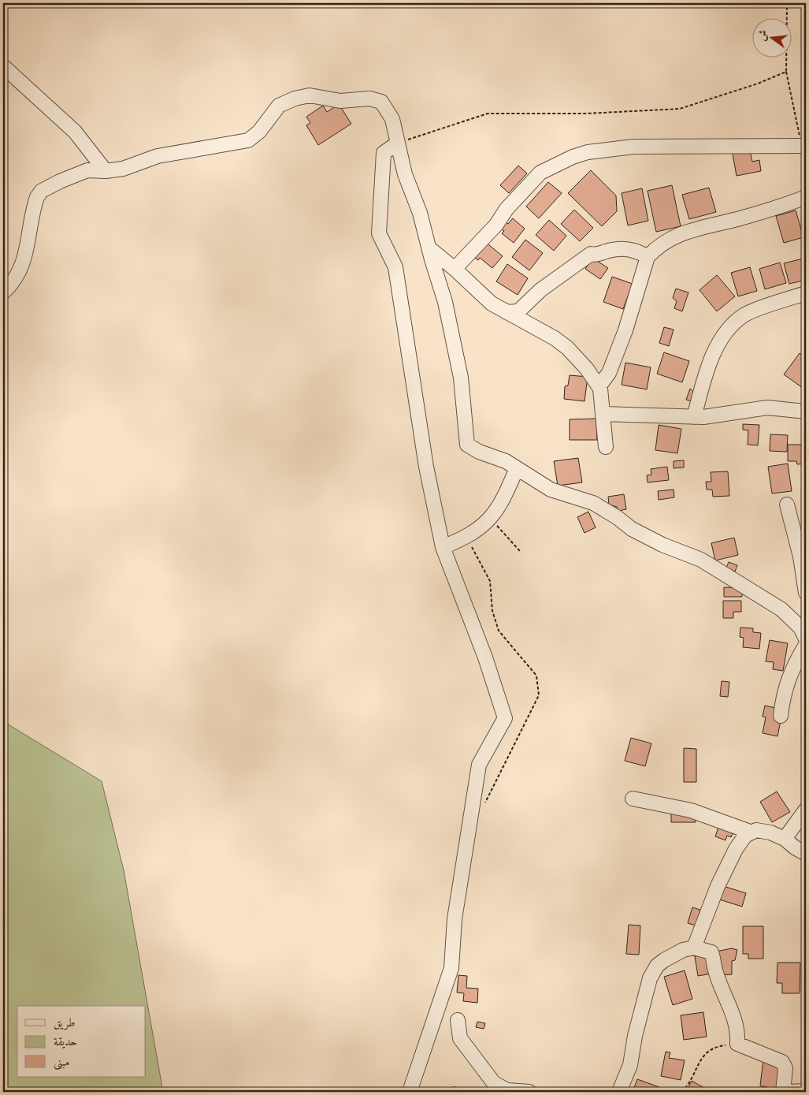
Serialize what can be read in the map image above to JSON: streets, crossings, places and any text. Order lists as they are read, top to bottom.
{
  "legend": ["طريق", "حديقة", "مبنى"],
  "north": "left"
}
